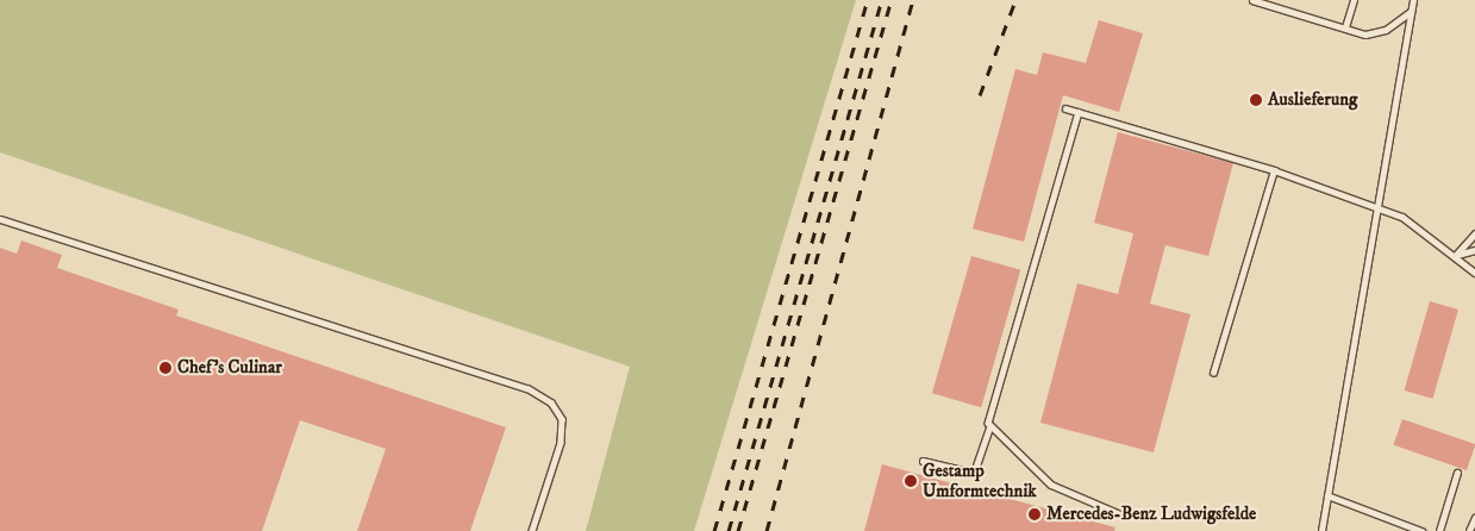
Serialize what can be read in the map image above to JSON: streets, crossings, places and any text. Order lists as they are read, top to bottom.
{
  "places": [
    "Auslieferung",
    "Chef's Culinar",
    "Gestamp Umformtechnik",
    "Mercedes-Benz Ludwigsfelde"
  ]
}
